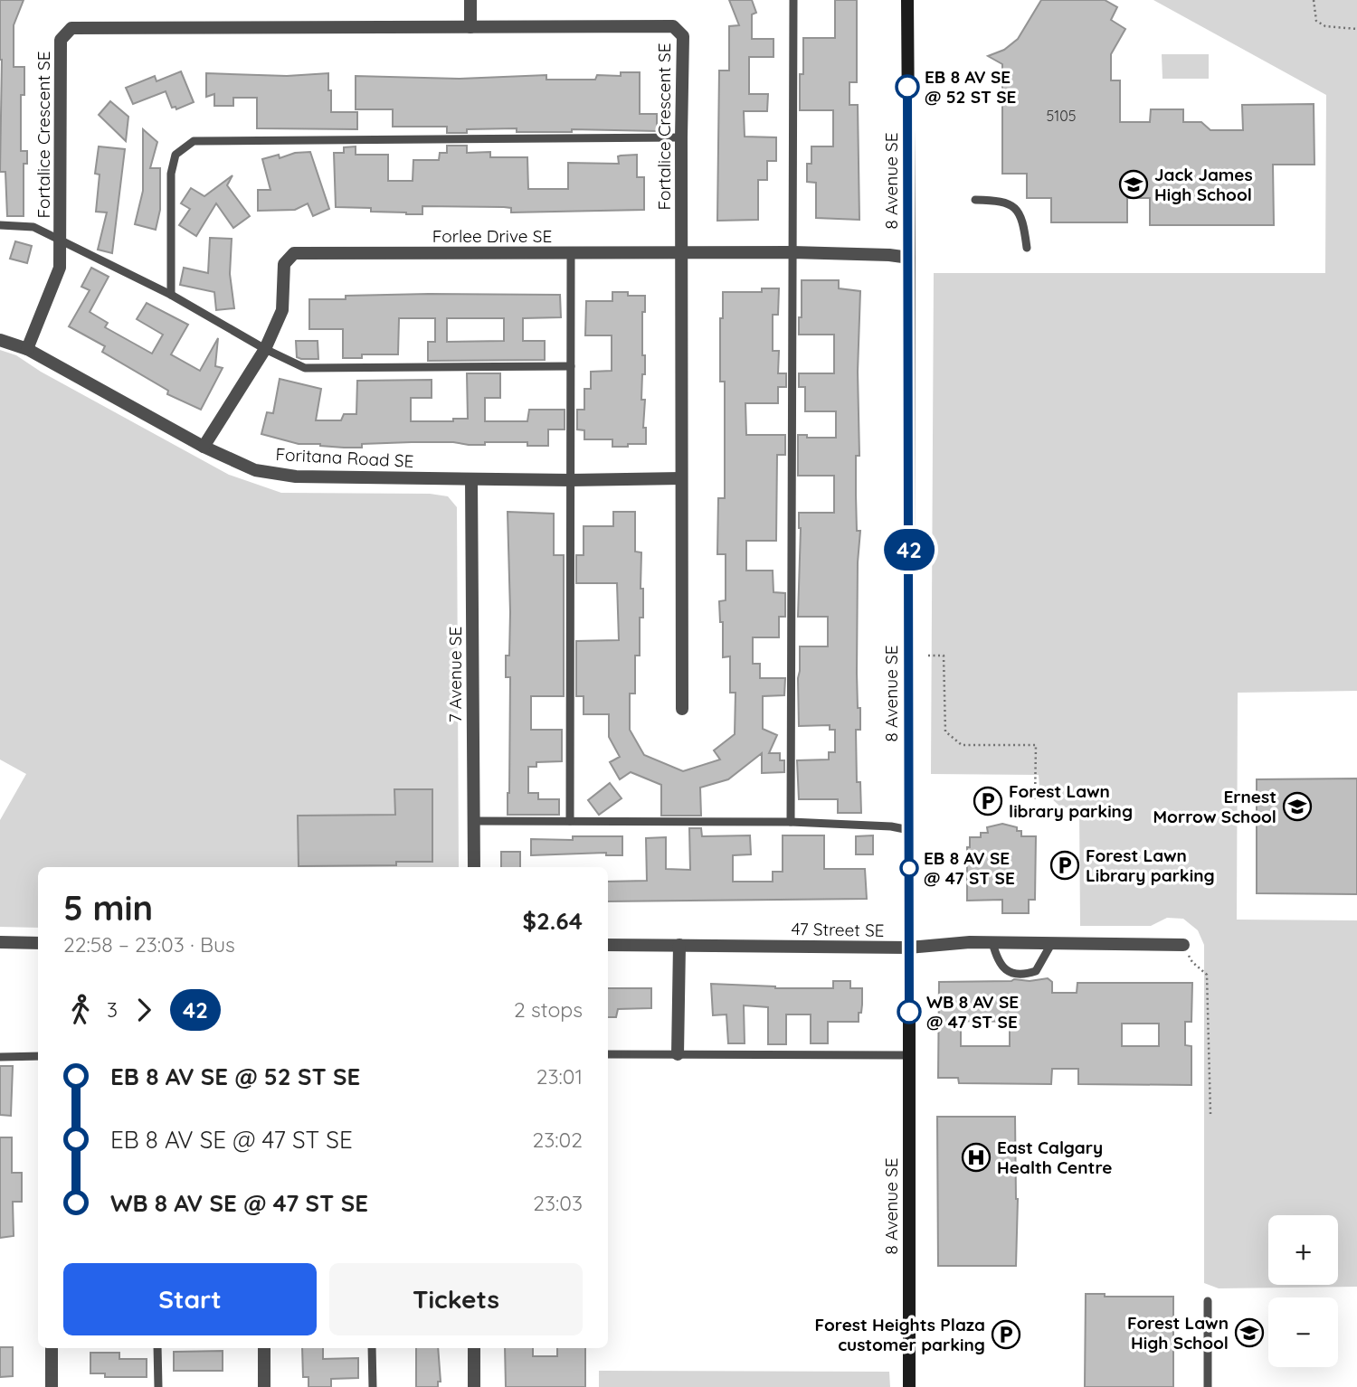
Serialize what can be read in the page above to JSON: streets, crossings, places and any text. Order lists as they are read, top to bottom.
{
  "streets": {
    "street": [
      "Fortalice Crescent SE",
      "8 Avenue SE",
      "Forlee Drive SE",
      "Foritana Road SE",
      "7 Avenue SE",
      "47 Street SE"
    ]
  },
  "crossings": [
    ["Fortalice Crescent SE", "Forlee Drive SE"],
    ["Fortalice Crescent SE", "Foritana Road SE"],
    ["8 Avenue SE", "Forlee Drive SE"],
    ["8 Avenue SE", "47 Street SE"],
    ["Forlee Drive SE", "Foritana Road SE"],
    ["Foritana Road SE", "7 Avenue SE"]
  ],
  "places": {
    "other": ["EB 8 AV SE @ 52 ST SE", "EB 8 AV SE @ 47 ST SE", "WB 8 AV SE @ 47 ST SE"],
    "school or university": ["Jack James High School", "Ernest Morrow School", "Forest Lawn High School"],
    "parking": ["Forest Lawn library parking", "Forest Lawn Library parking", "Forest Heights Plaza customer parking"],
    "hospital": ["East Calgary Health Centre"]
  },
  "lines": ["bus line 42"],
  "house_numbers": ["5105"],
  "page": {
    "on_map": "42",
    "heading": ["5 min", "22:58 – 23:03 · Bus", "$2.64"],
    "legs": ["3", "42", "2 stops"],
    "list": [
      {
        "name": "EB 8 AV SE @ 52 ST SE",
        "value": "23:01"
      },
      {
        "name": "EB 8 AV SE @ 47 ST SE",
        "value": "23:02"
      },
      {
        "name": "WB 8 AV SE @ 47 ST SE",
        "value": "23:03"
      }
    ],
    "map_buttons": ["+", "−"],
    "buttons": ["Start", "Tickets"]
  }
}
